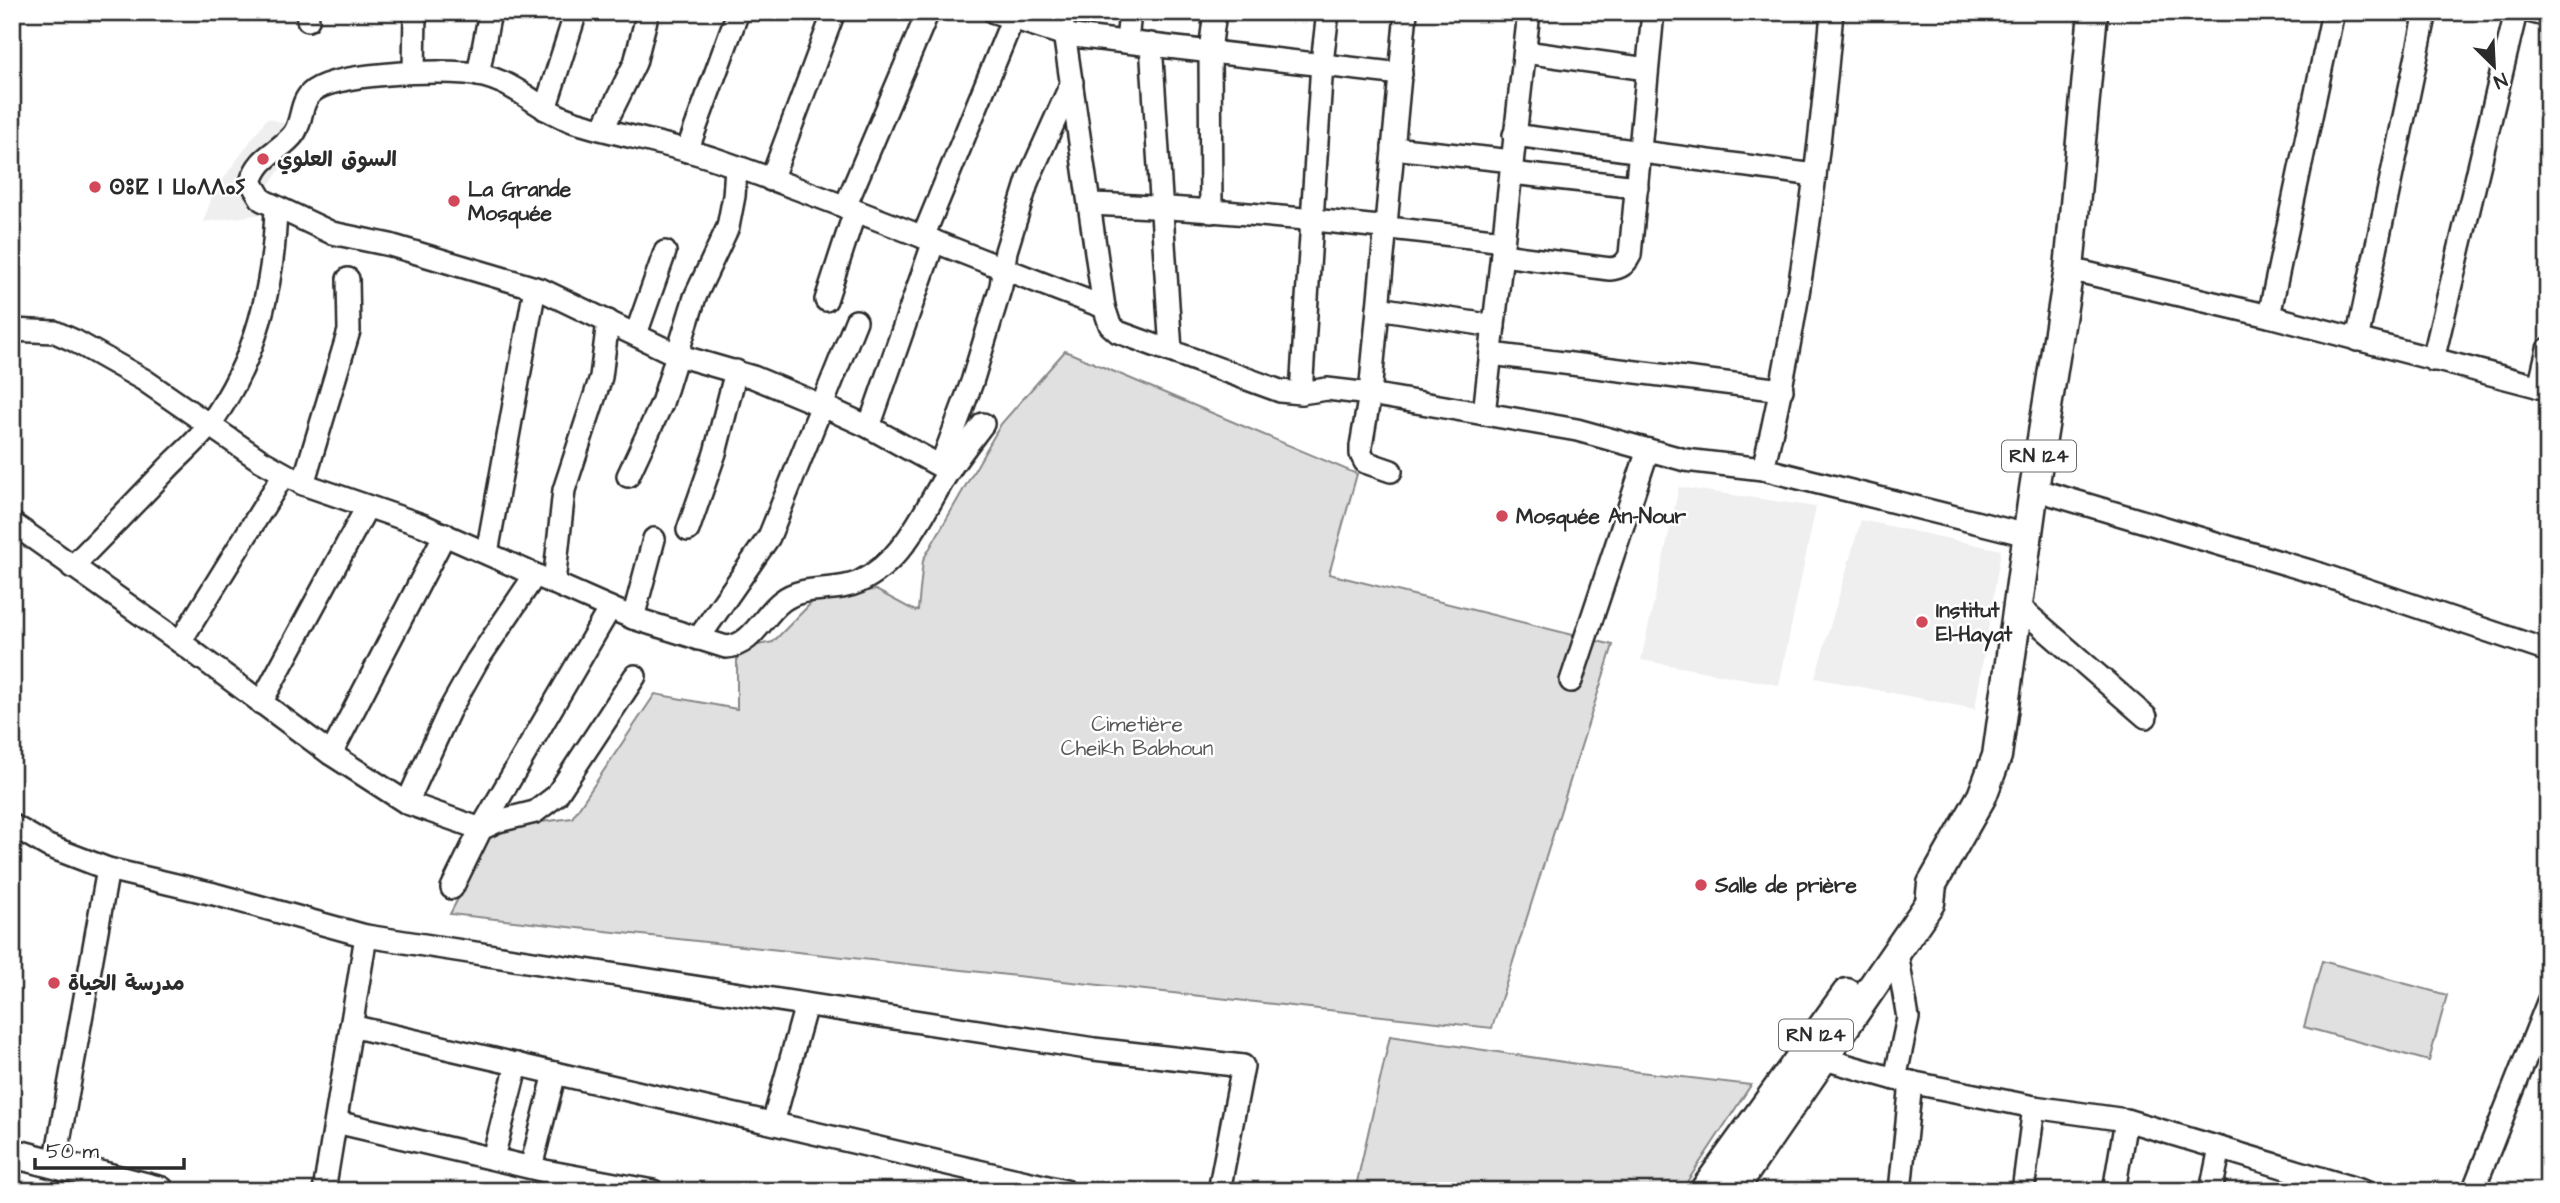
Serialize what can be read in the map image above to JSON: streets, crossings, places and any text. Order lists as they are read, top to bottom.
{
  "streets": {
    "main road": ["RN 124"]
  },
  "parks": ["Cimetière Cheikh Babhoun"],
  "places": [
    "السوق العلوي",
    "ⵙⵓⵇ ⵏ ⵡⴰⴷⴷⴰⵢ",
    "La Grande Mosquée",
    "Mosquée An-Nour",
    "Institut El-Hayat",
    "Salle de prière",
    "مدرسة الحياة"
  ],
  "scale_bar": "50 m",
  "north": "bottom right"
}
